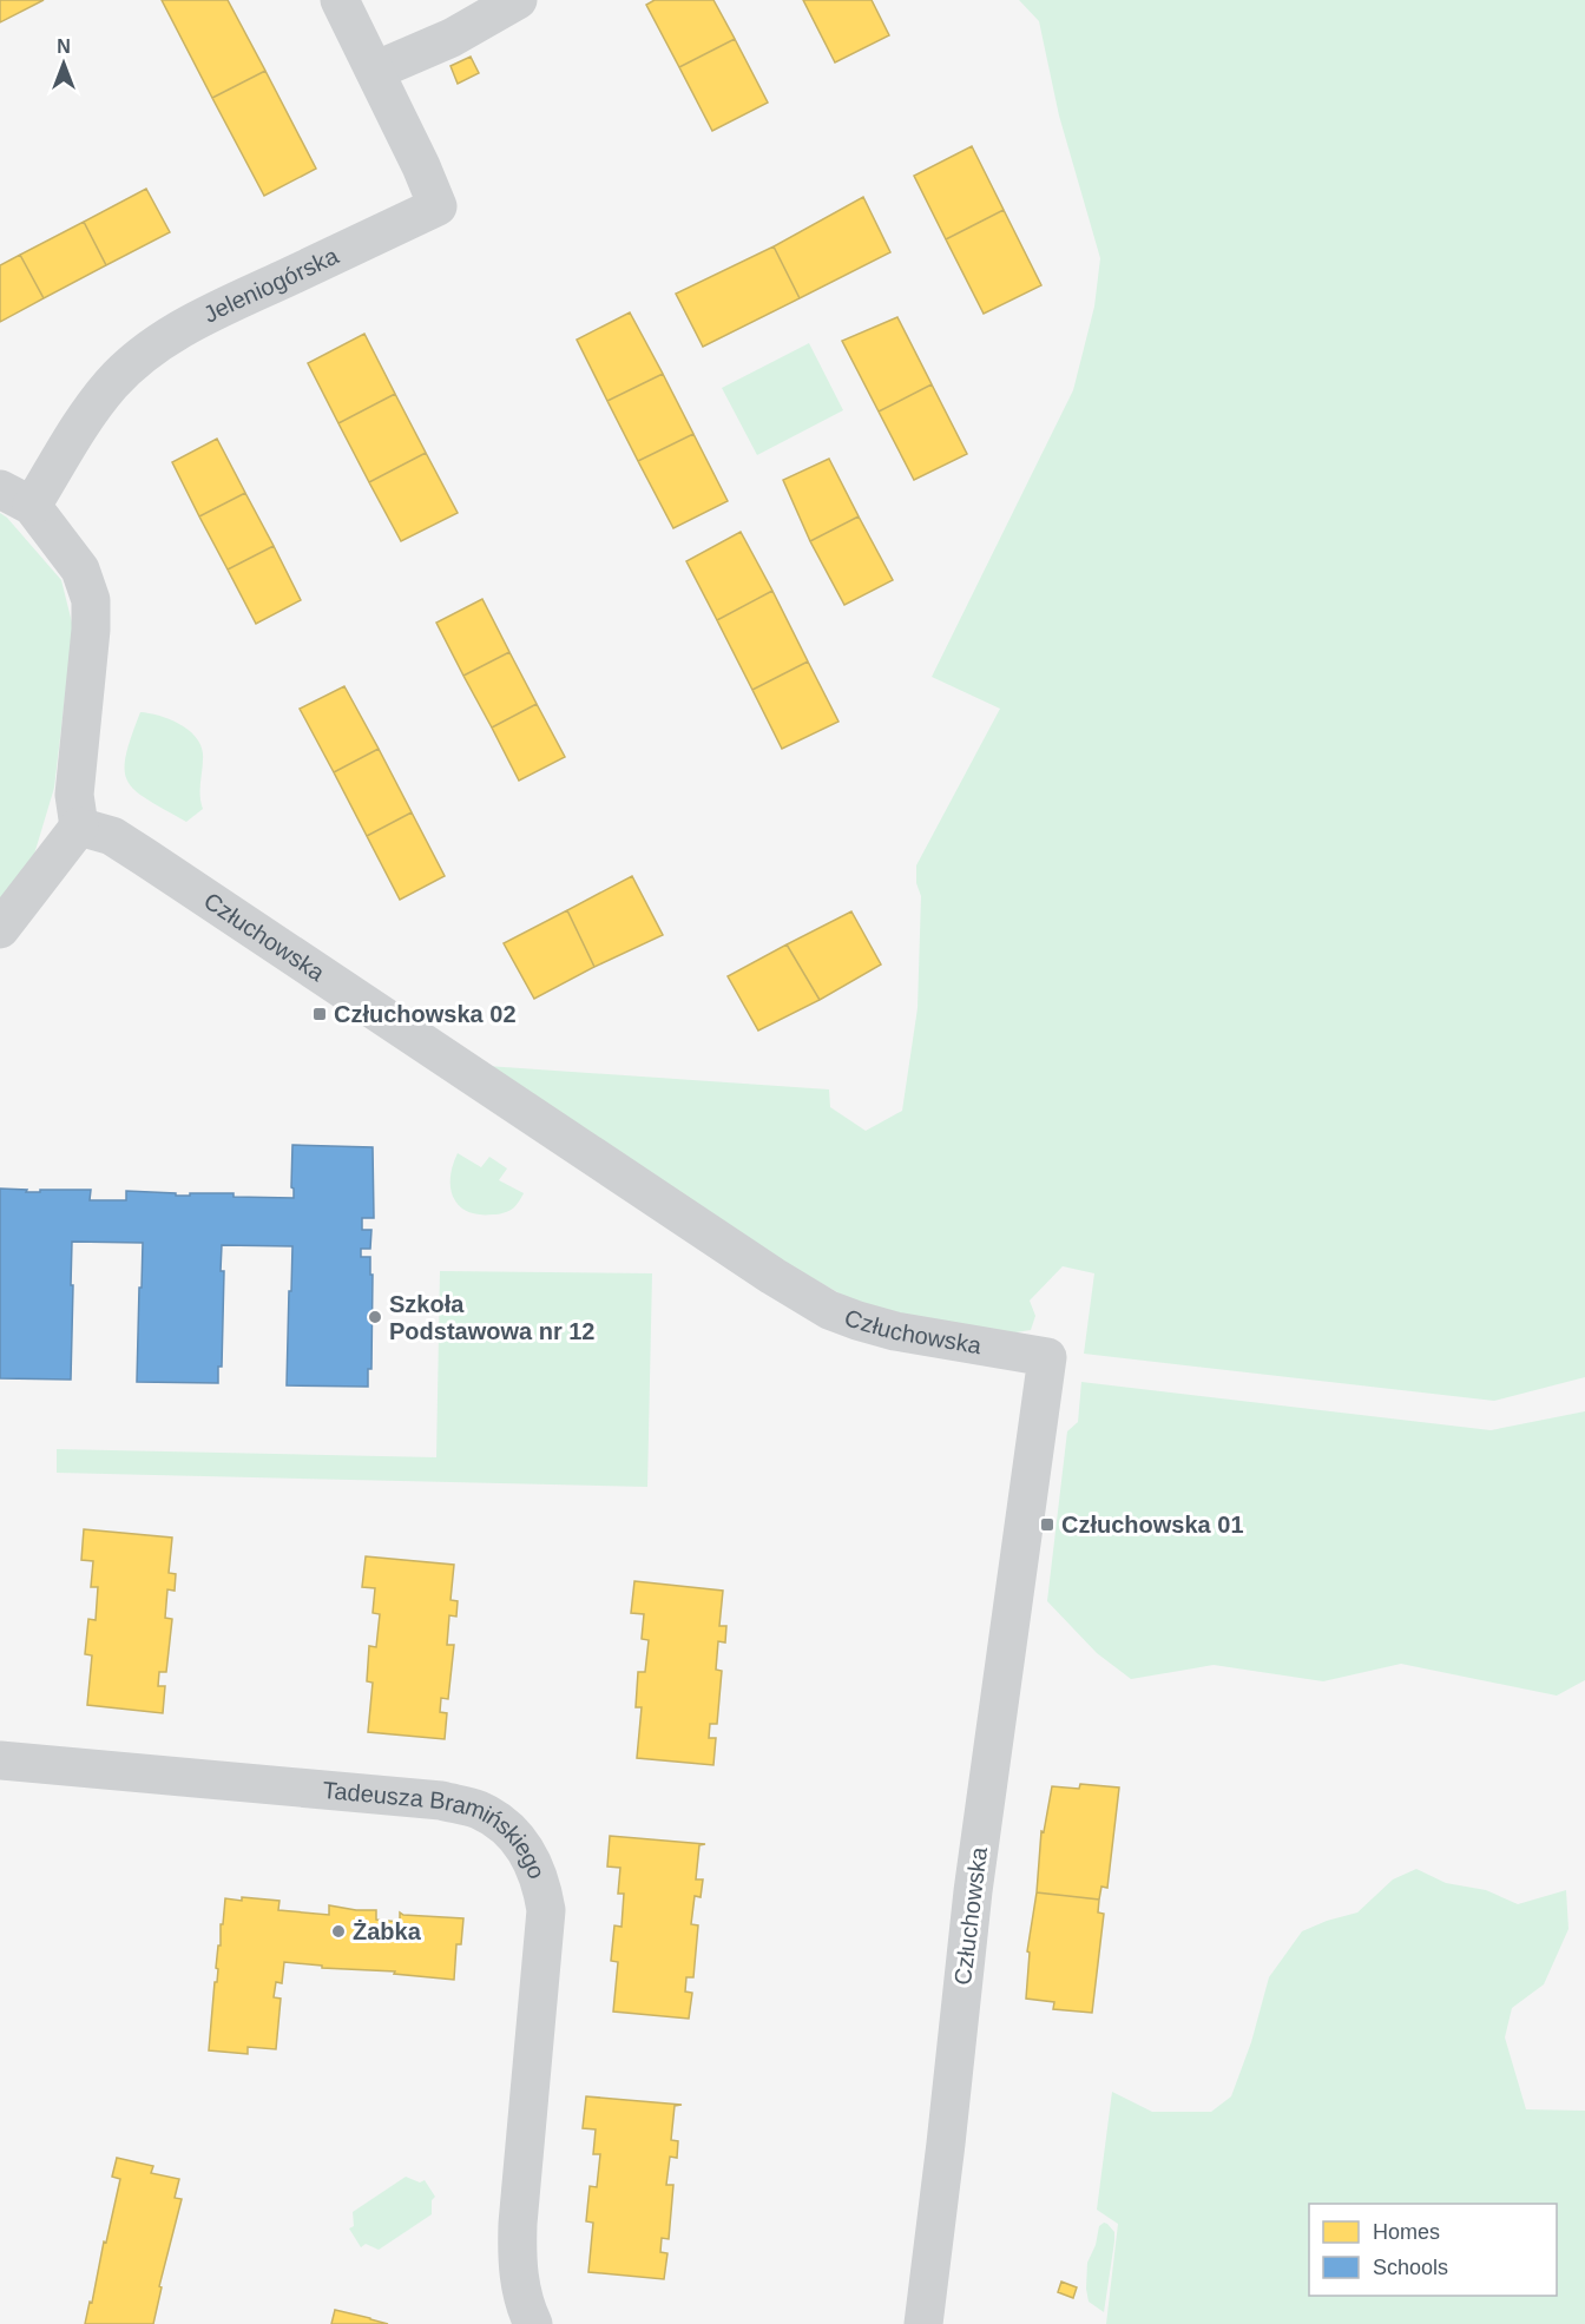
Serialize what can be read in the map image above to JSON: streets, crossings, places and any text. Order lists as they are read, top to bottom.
{
  "streets": {
    "street": ["Jeleniogórska", "Człuchowska", "Tadeusza Bramińskiego"]
  },
  "crossings": [
    ["Jeleniogórska", "Człuchowska"]
  ],
  "places": {
    "transit": ["Człuchowska 02", "Człuchowska 01"],
    "other": ["Szkoła Podstawowa nr 12", "Żabka"]
  },
  "legend": ["Homes", "Schools"],
  "north": "top"
}
